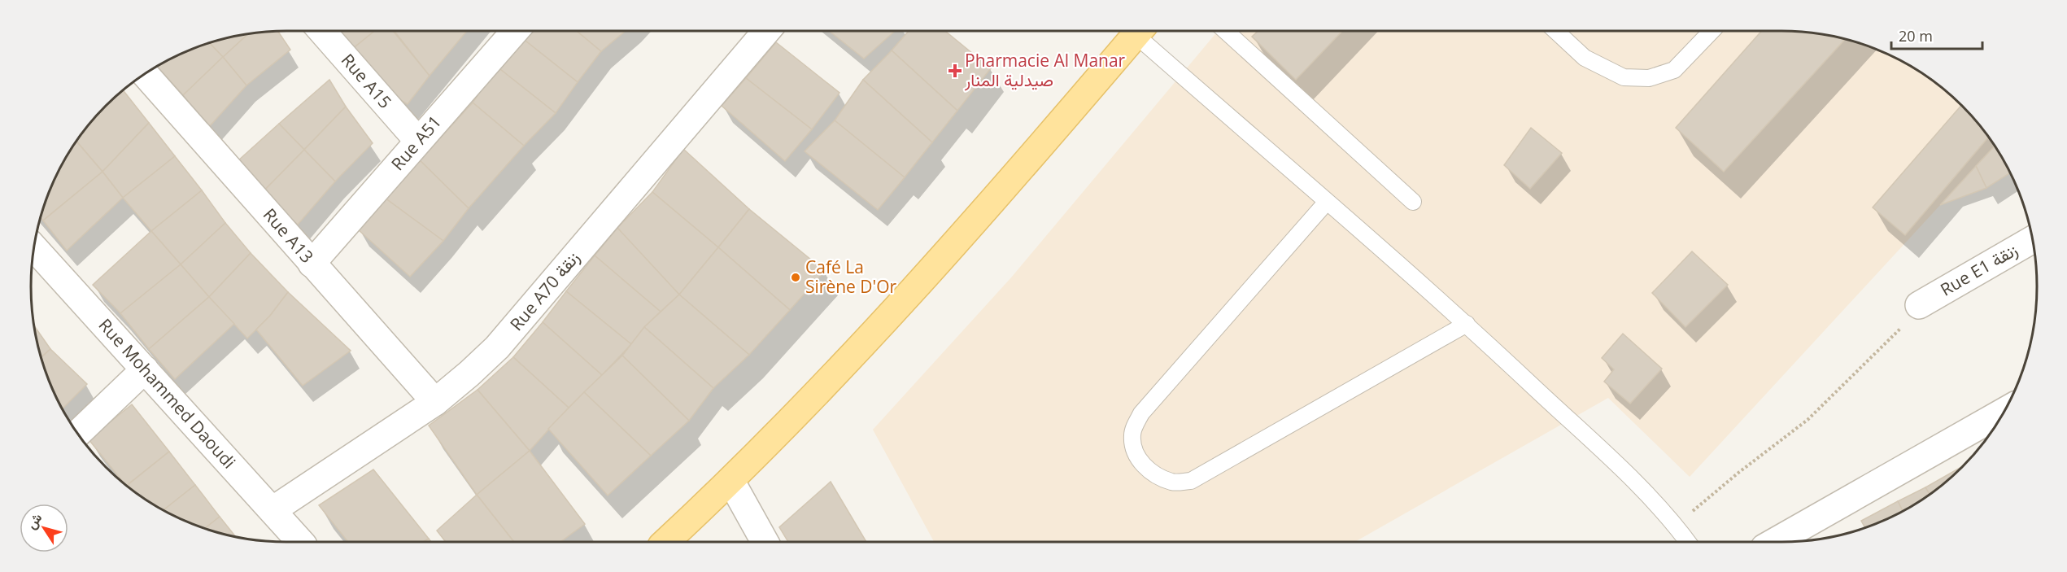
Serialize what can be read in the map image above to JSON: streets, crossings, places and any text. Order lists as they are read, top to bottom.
{
  "streets": {
    "street": [
      "Rue A15",
      "Rue A51",
      "Rue A13",
      "Rue E1 زنقة",
      "Rue A70 زنقة",
      "Rue Mohammed Daoudi"
    ]
  },
  "crossings": [
    ["Rue A15", "Rue A51"],
    ["Rue A51", "Rue A13"],
    ["Rue A13", "Rue A70 زنقة"],
    ["Rue A70 زنقة", "Rue Mohammed Daoudi"]
  ],
  "places": {
    "health": ["Pharmacie Al Manar صيدلية المنار"],
    "other": ["Café La Sirène D'Or"]
  },
  "scale_bar": "20 m",
  "north": "top left"
}
